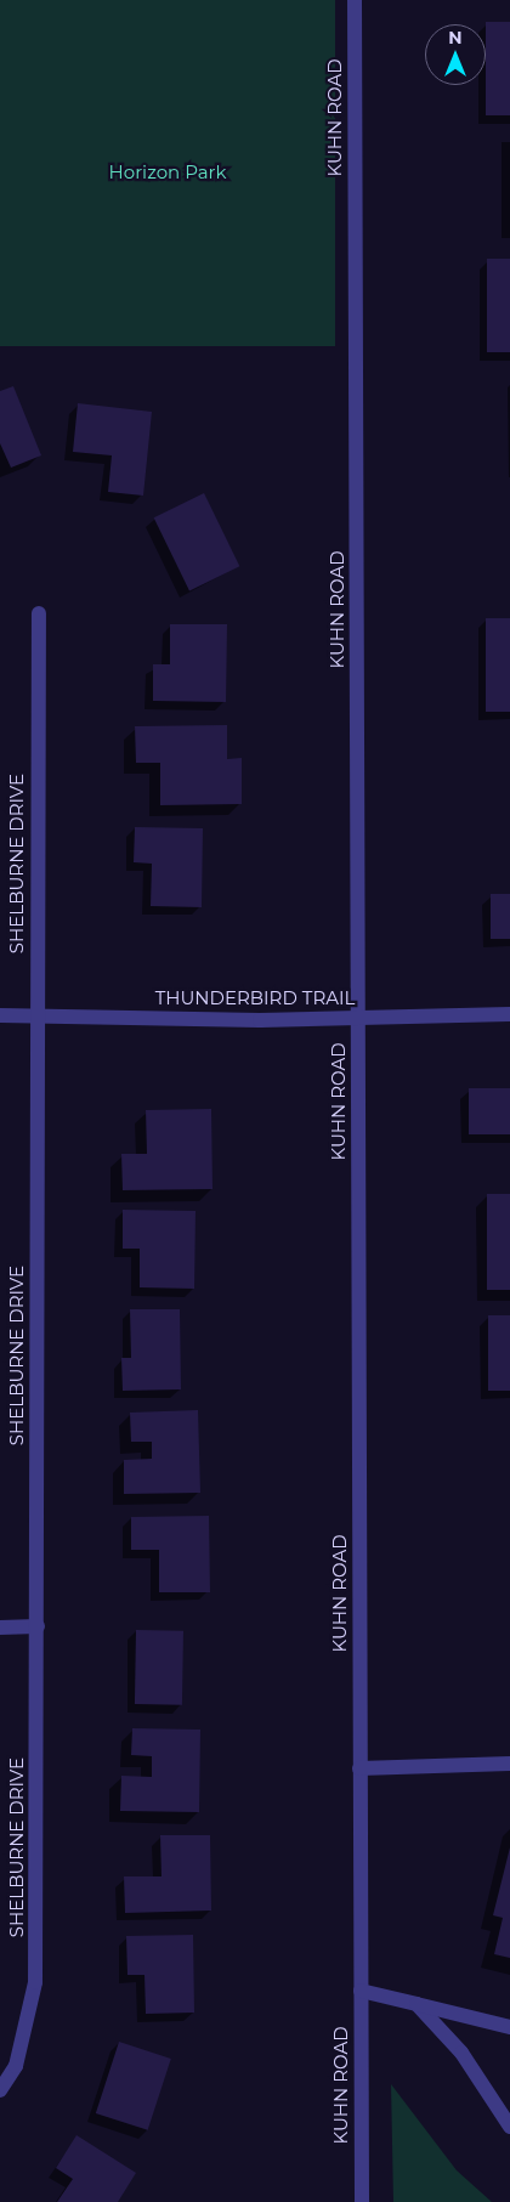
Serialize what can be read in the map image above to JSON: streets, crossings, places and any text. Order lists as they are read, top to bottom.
{
  "streets": {
    "street": ["KUHN ROAD", "SHELBURNE DRIVE", "THUNDERBIRD TRAIL"]
  },
  "crossings": [
    ["KUHN ROAD", "THUNDERBIRD TRAIL"],
    ["SHELBURNE DRIVE", "THUNDERBIRD TRAIL"]
  ],
  "parks": ["Horizon Park"],
  "north": "top"
}
